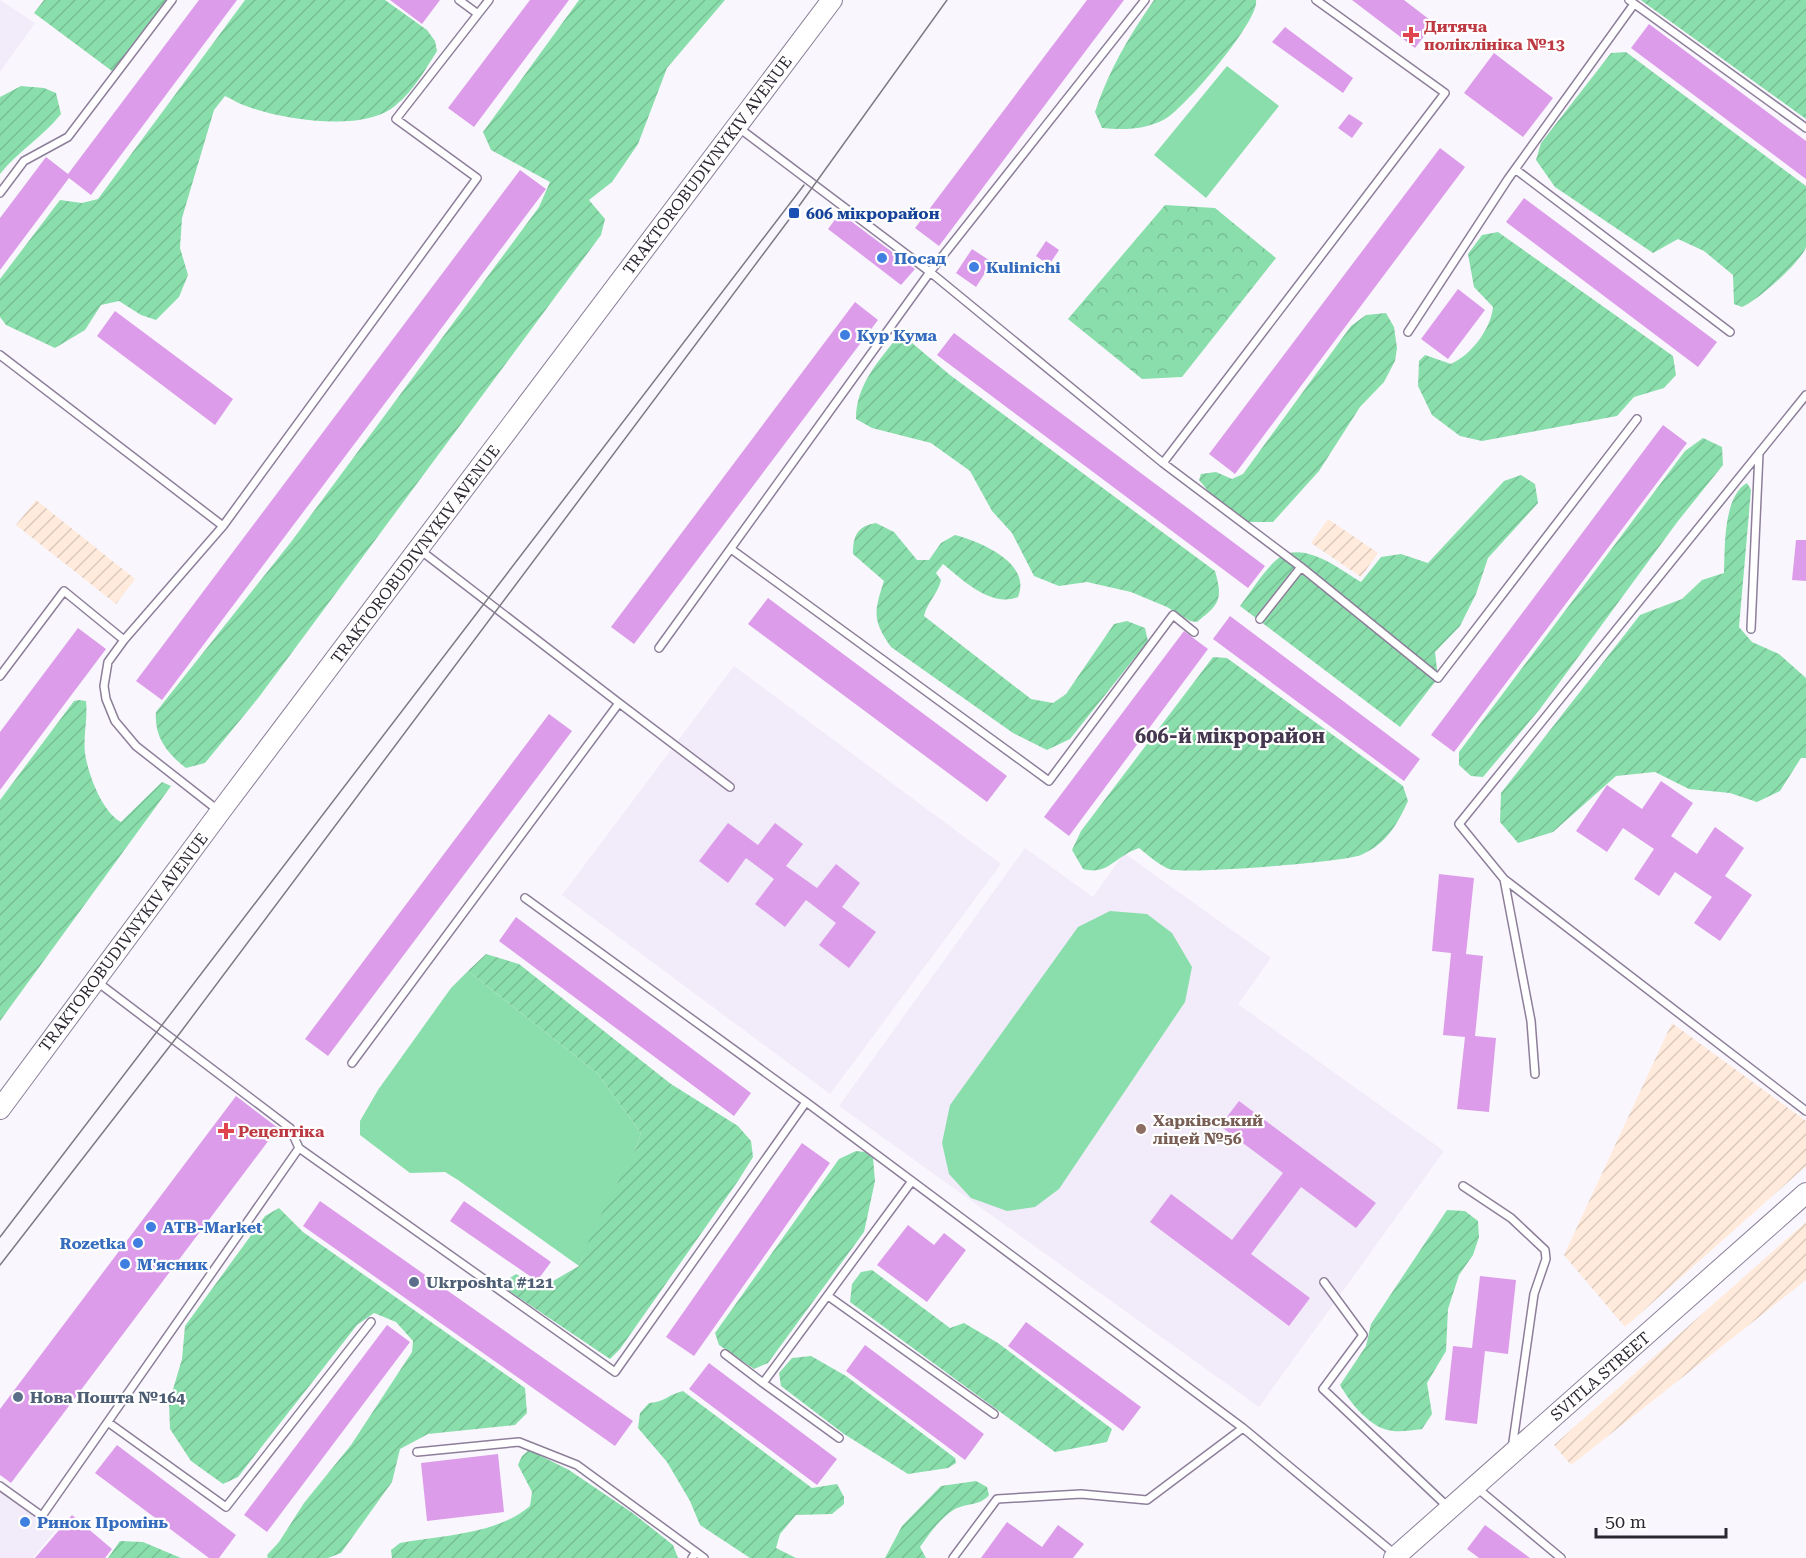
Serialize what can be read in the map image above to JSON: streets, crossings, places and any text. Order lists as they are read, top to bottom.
{
  "streets": {
    "main road": ["TRAKTOROBUDIVNYKIV AVENUE", "SVITLA STREET"]
  },
  "districts": ["606-й мікрорайон"],
  "places": {
    "health": ["Дитяча поліклініка №13", "Рецептіка"],
    "transit": ["606 мікрорайон"],
    "other": [
      "Посад",
      "Kulinichi",
      "Кур Кума",
      "Харківський ліцей №56",
      "ATB-Market",
      "Rozetka",
      "М'ясник",
      "Ukrposhta #121",
      "Нова Пошта №164",
      "Ринок Промінь"
    ]
  },
  "scale_bar": "50 m"
}
